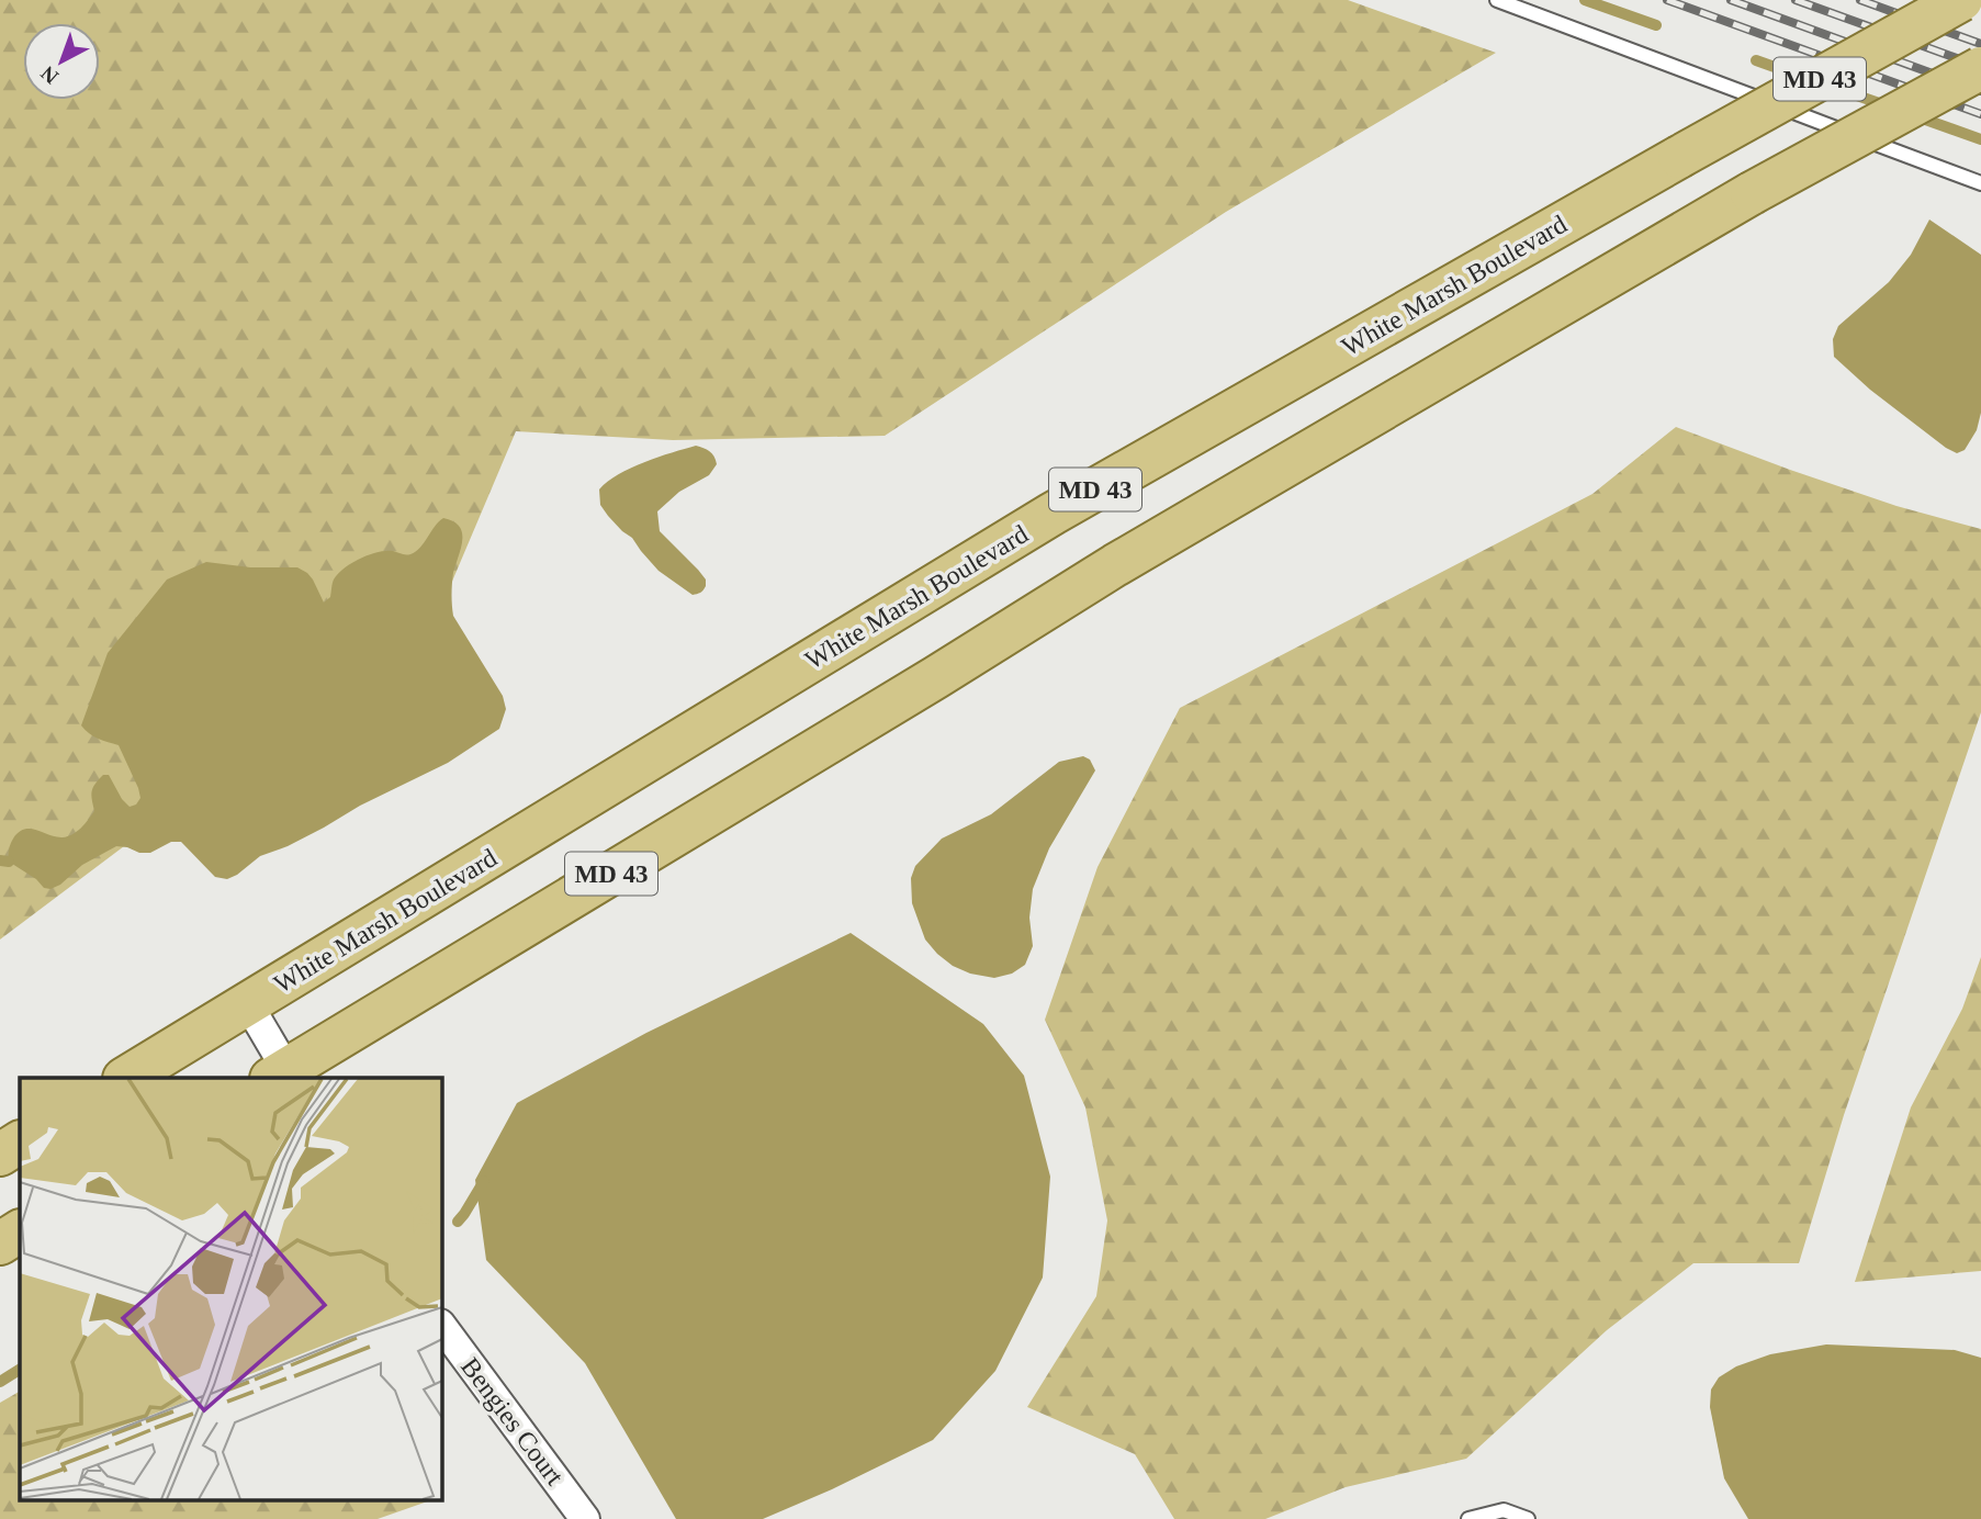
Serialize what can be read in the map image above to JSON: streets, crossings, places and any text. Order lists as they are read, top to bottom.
{
  "streets": {
    "main road": ["MD 43", "White Marsh Boulevard"],
    "street": ["Bengies Court"]
  },
  "north": "bottom left"
}
